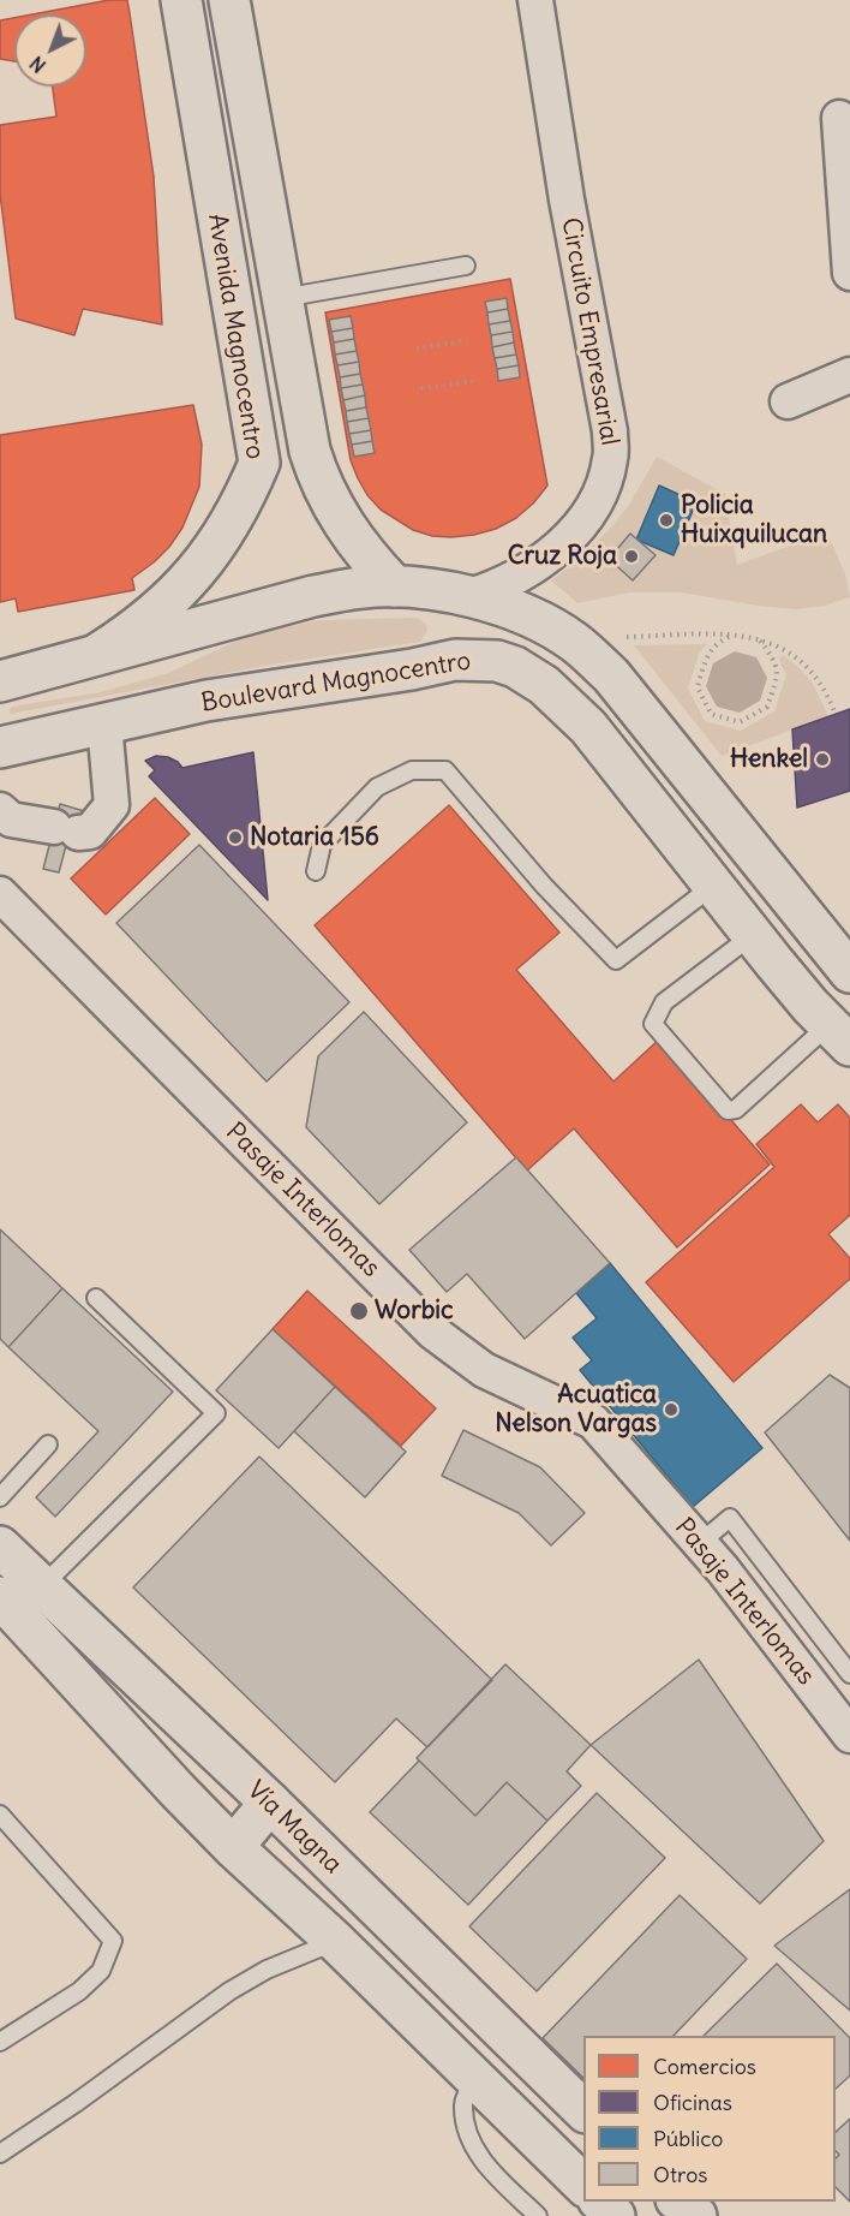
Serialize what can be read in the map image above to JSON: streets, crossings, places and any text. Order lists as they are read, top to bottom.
{
  "streets": {
    "street": [
      "Circuito Empresarial",
      "Avenida Magnocentro",
      "Boulevard Magnocentro",
      "Pasaje Interlomas",
      "Vía Magna"
    ]
  },
  "places": [
    "Policia Huixquilucan",
    "Cruz Roja",
    "Henkel",
    "Notaria 156",
    "Worbic",
    "Acuatica Nelson Vargas"
  ],
  "legend": [
    "Comercios",
    "Oficinas",
    "Público",
    "Otros"
  ],
  "north": "bottom left"
}
